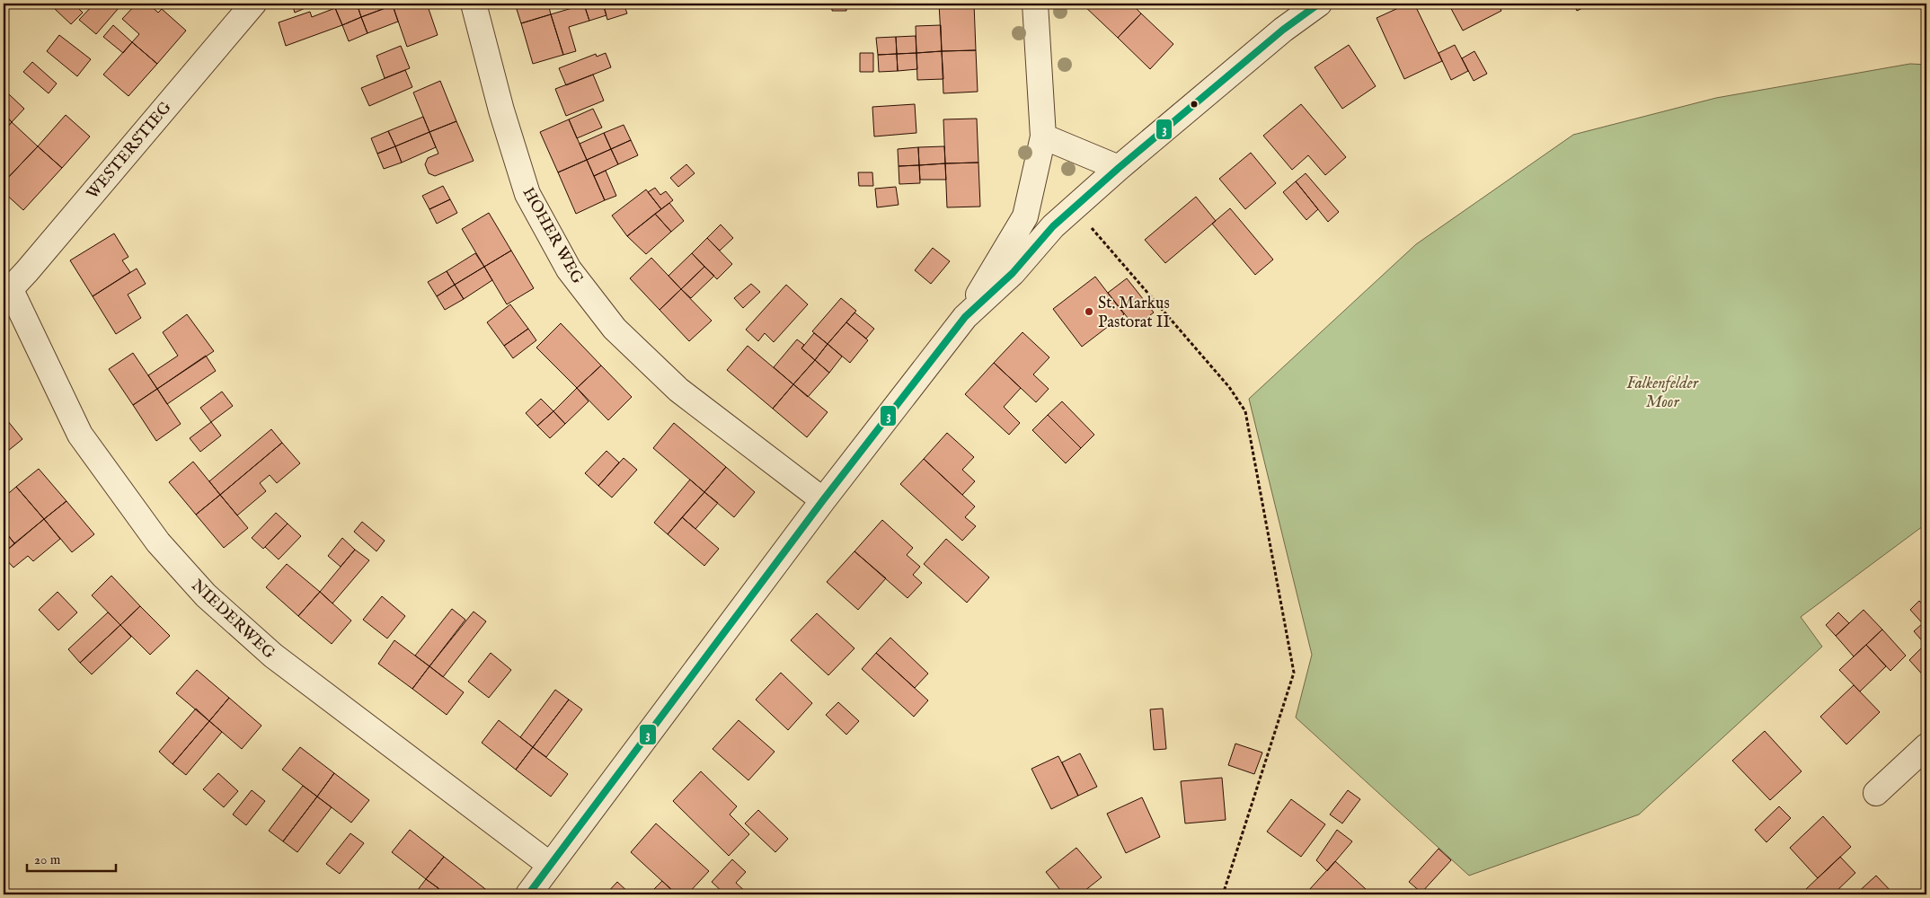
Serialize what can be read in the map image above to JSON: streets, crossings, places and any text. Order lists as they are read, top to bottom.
{
  "streets": {
    "street": ["WESTERSTIEG", "HOHER WEG", "NIEDERWEG"]
  },
  "crossings": [
    ["WESTERSTIEG", "NIEDERWEG"]
  ],
  "parks": ["Falkenfelder Moor"],
  "places": ["St. Markus Pastorat II"],
  "lines": ["transit line 3"],
  "scale_bar": "20 m"
}
